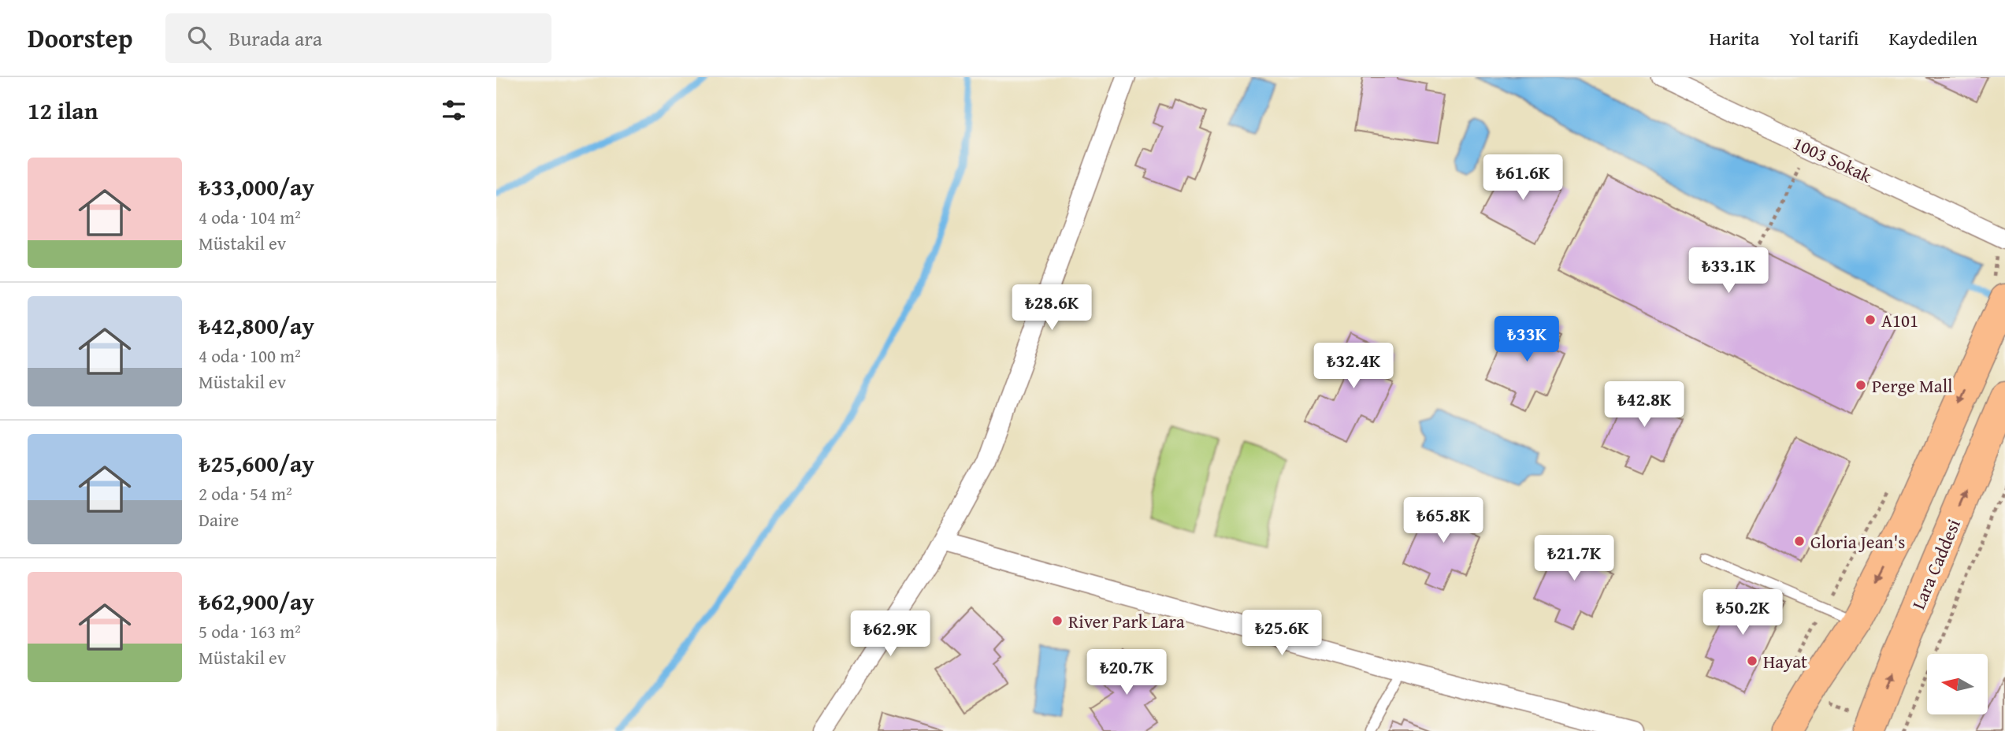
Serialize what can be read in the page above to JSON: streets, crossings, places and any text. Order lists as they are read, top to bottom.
{
  "streets": {
    "main road": ["Lara Caddesi"],
    "street": ["1003 Sokak"]
  },
  "places": [
    "A101",
    "Perge Mall",
    "Gloria Jean's",
    "River Park Lara",
    "Hayat"
  ],
  "north": "left",
  "page": {
    "header": "Doorstep",
    "search": "Burada ara",
    "nav": ["Harita", "Yol tarifi", "Kaydedilen"],
    "heading": "12 ilan",
    "list": [
      {
        "name": "₺33,000/ay",
        "note": "4 oda · 104 m² · Müstakil ev"
      },
      {
        "name": "₺42,800/ay",
        "note": "4 oda · 100 m² · Müstakil ev"
      },
      {
        "name": "₺25,600/ay",
        "note": "2 oda · 54 m² · Daire"
      },
      {
        "name": "₺62,900/ay",
        "note": "5 oda · 163 m² · Müstakil ev"
      }
    ],
    "price": [
      "₺61.6K",
      "₺33.1K",
      "₺28.6K",
      "₺33K",
      "₺32.4K",
      "₺42.8K",
      "₺65.8K",
      "₺21.7K",
      "₺50.2K",
      "₺25.6K",
      "₺62.9K",
      "₺20.7K"
    ]
  }
}
